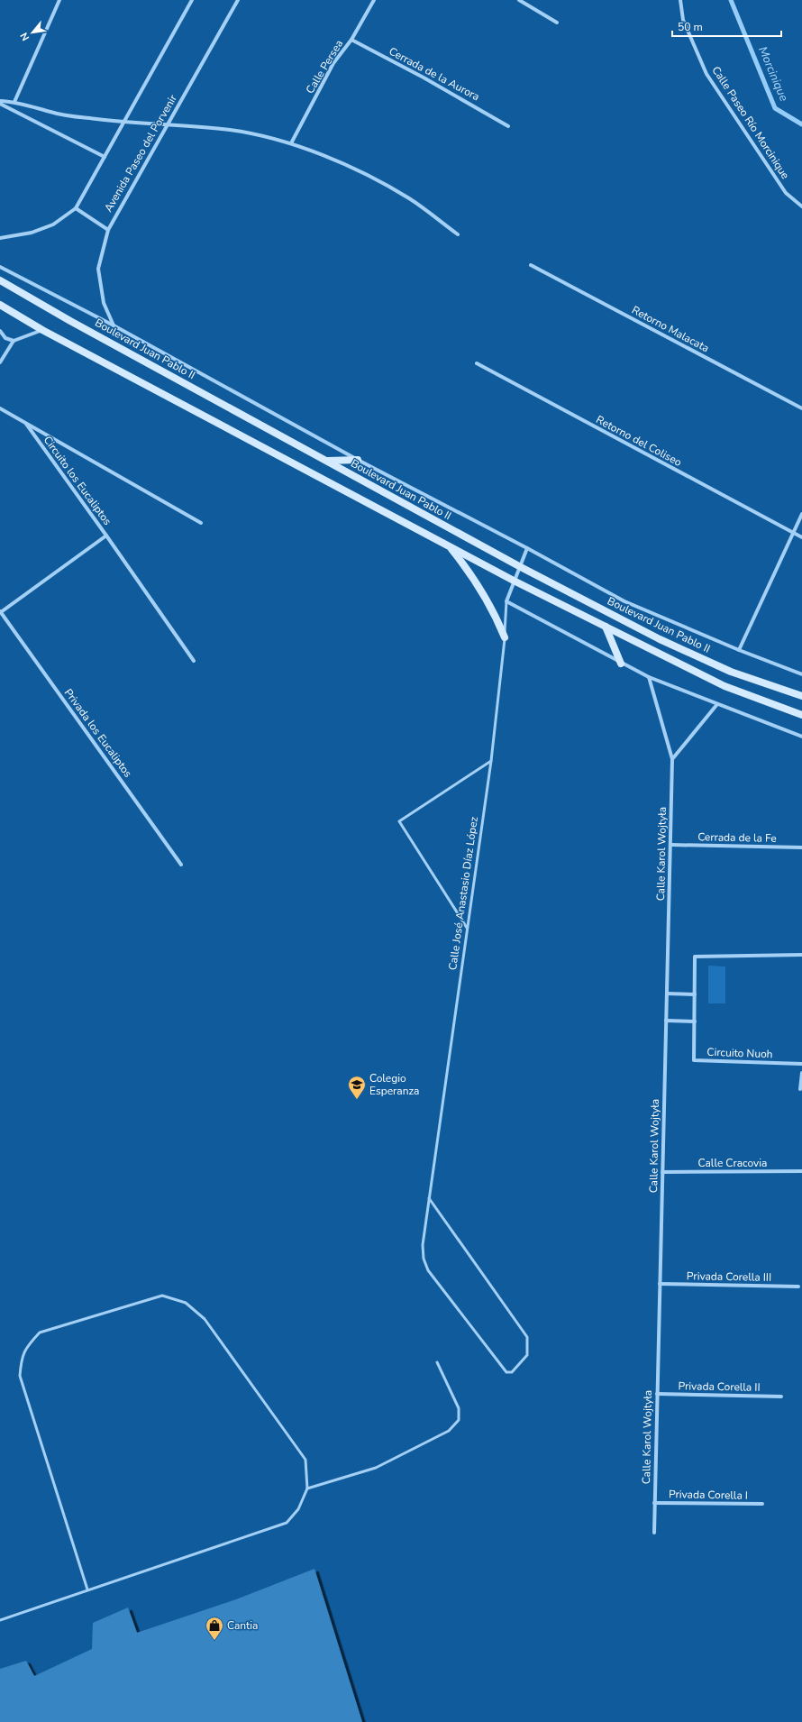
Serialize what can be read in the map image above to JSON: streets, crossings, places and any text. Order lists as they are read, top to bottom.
{
  "streets": {
    "main road": ["Boulevard Juan Pablo II"],
    "street": [
      "Calle Persea",
      "Cerrada de la Aurora",
      "Calle Paseo Río Morcinique",
      "Avenida Paseo del Porvenir",
      "Retorno Malacata",
      "Retorno del Coliseo",
      "Circuito los Eucaliptos",
      "Privada los Eucaliptos",
      "Cerrada de la Fe",
      "Calle Karol Wojtyła",
      "Calle José Anastasio Díaz López",
      "Circuito Nuoh",
      "Calle Cracovia",
      "Privada Corella III",
      "Privada Corella II",
      "Privada Corella I"
    ]
  },
  "crossings": [
    ["Calle Persea", "Cerrada de la Aurora"],
    ["Avenida Paseo del Porvenir", "Boulevard Juan Pablo II"],
    ["Boulevard Juan Pablo II", "Calle José Anastasio Díaz López"],
    ["Circuito los Eucaliptos", "Privada los Eucaliptos"],
    ["Cerrada de la Fe", "Calle Karol Wojtyła"],
    ["Calle Karol Wojtyła", "Calle Cracovia"],
    ["Calle Karol Wojtyła", "Privada Corella III"],
    ["Calle Karol Wojtyła", "Privada Corella II"],
    ["Calle Karol Wojtyła", "Privada Corella I"]
  ],
  "water": ["Morcinique"],
  "places": {
    "school or university": ["Colegio Esperanza"],
    "shop": ["Cantia"]
  },
  "scale_bar": "50 m",
  "north": "bottom left"
}
